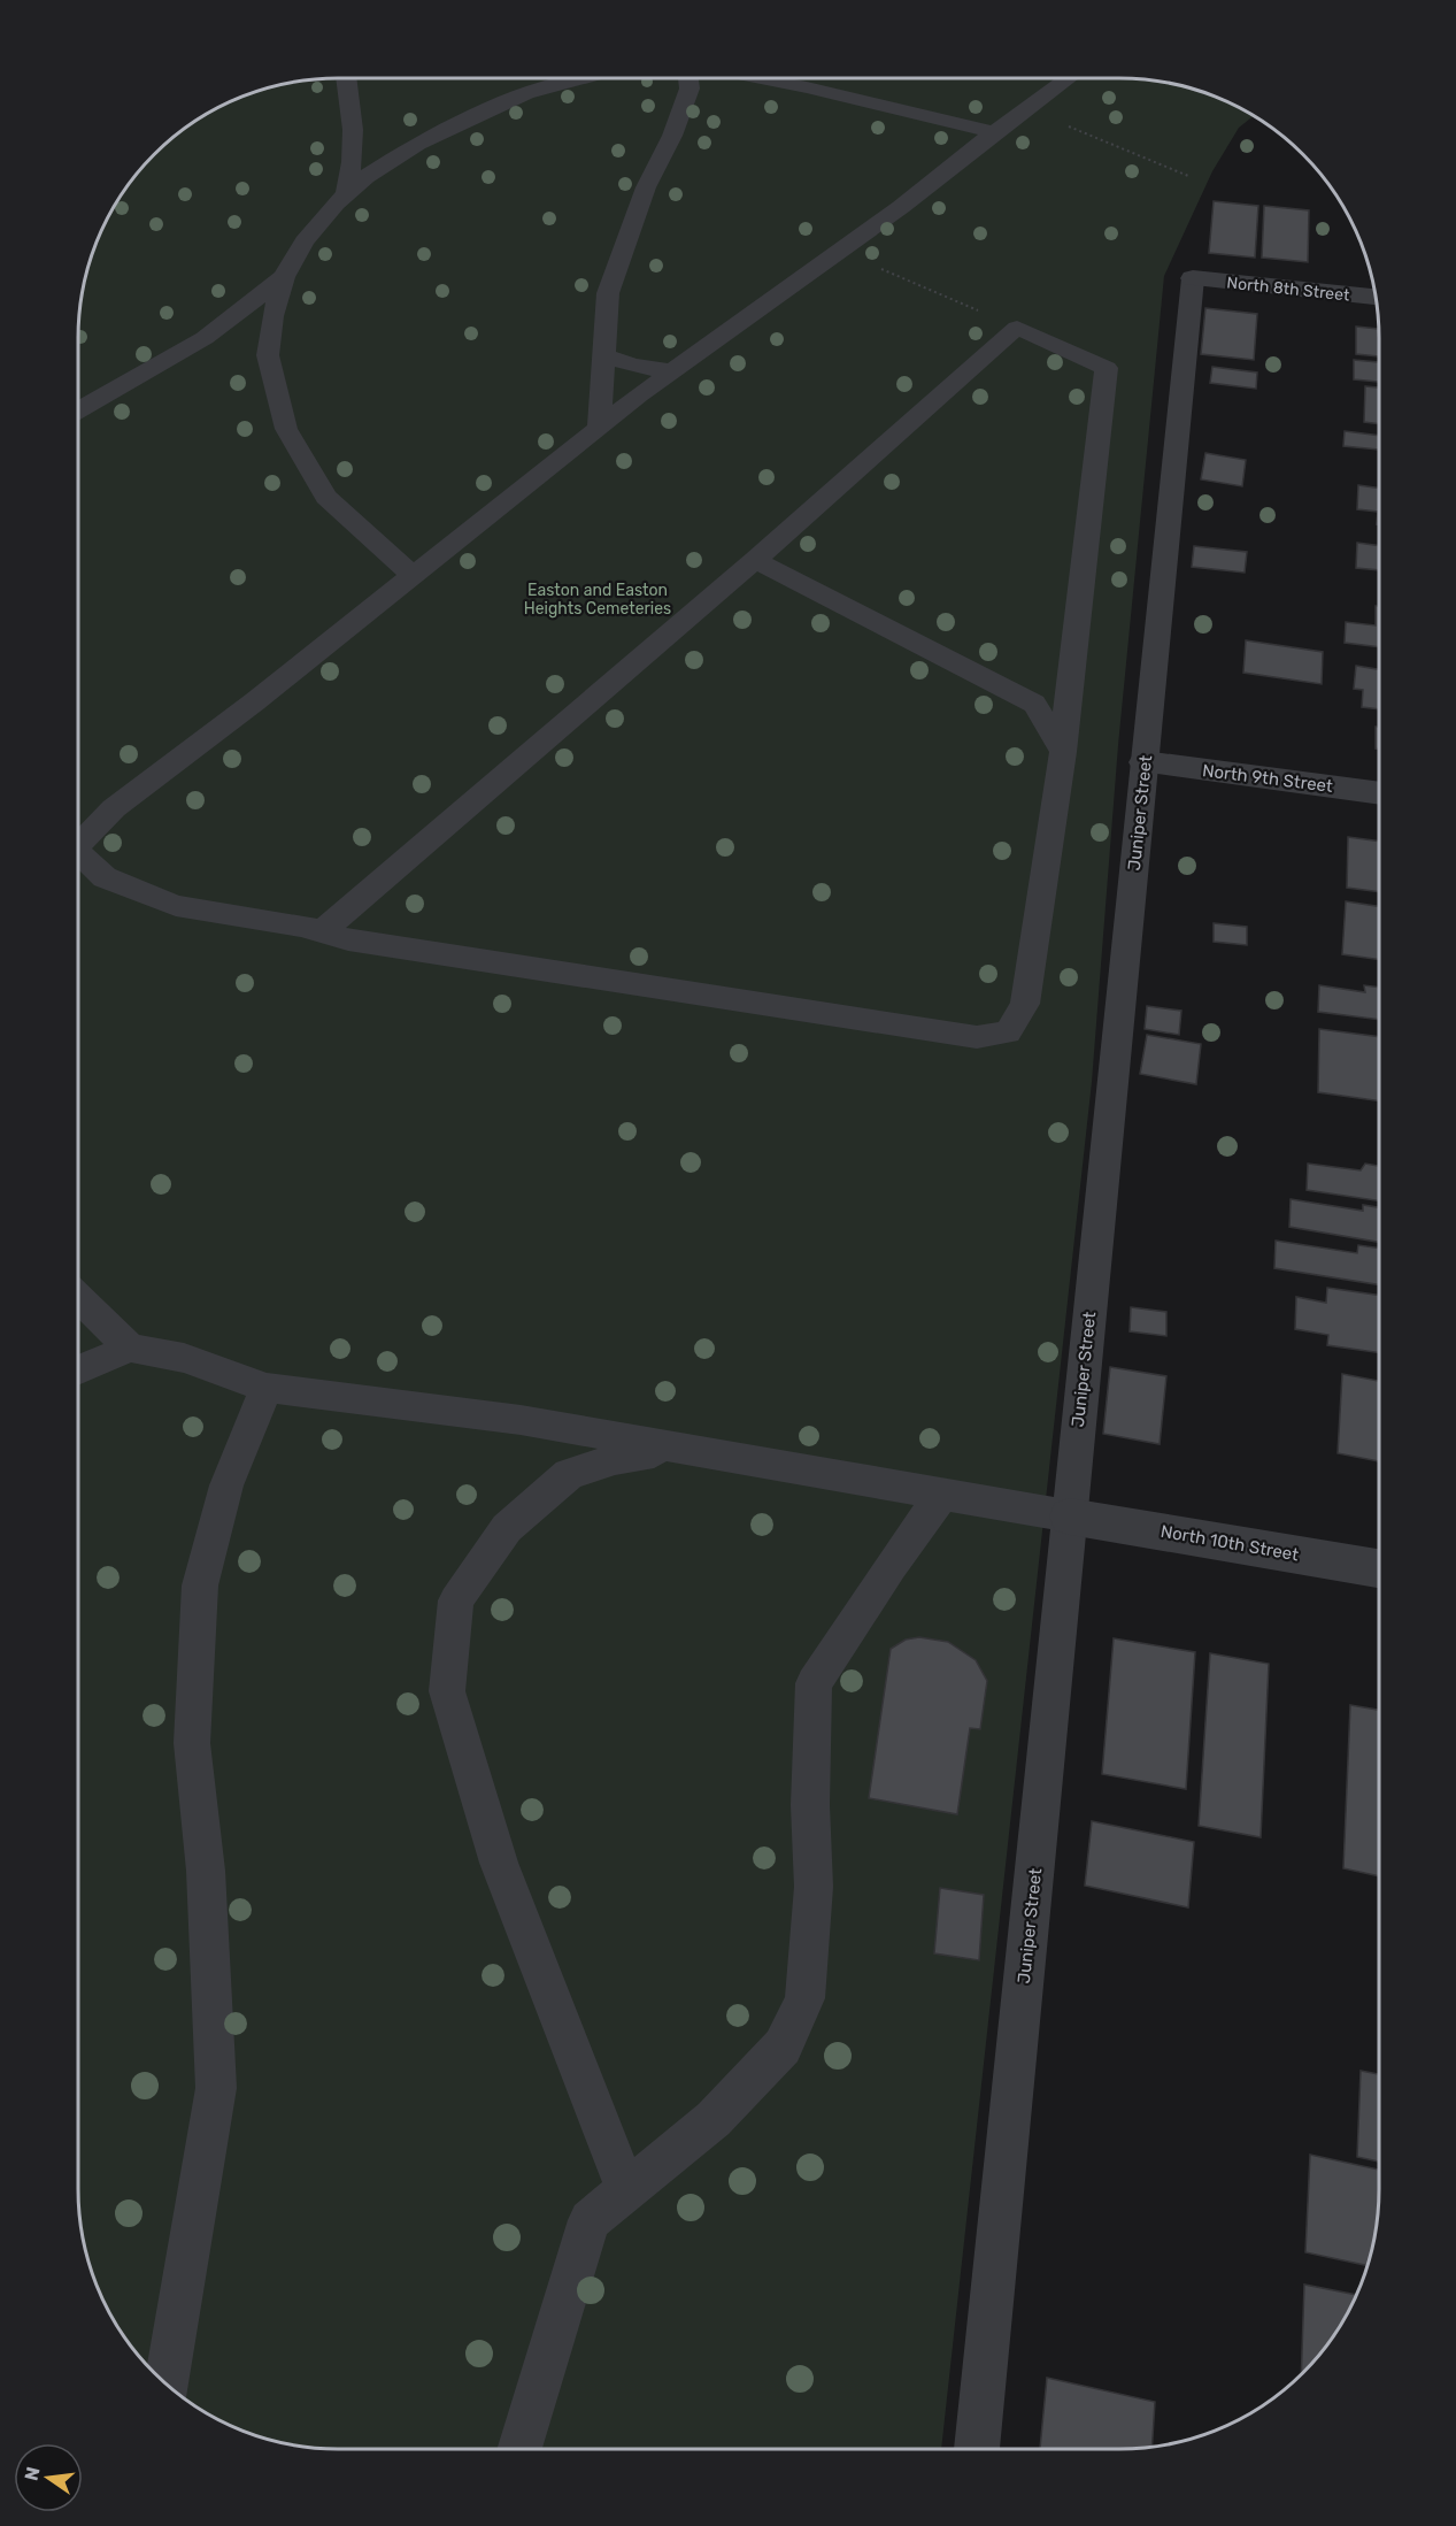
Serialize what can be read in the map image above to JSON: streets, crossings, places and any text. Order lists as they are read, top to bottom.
{
  "streets": {
    "street": ["North 8th Street", "North 9th Street", "North 10th Street"],
    "lane": ["Juniper Street"]
  },
  "crossings": [
    ["North 8th Street", "Juniper Street"],
    ["North 9th Street", "Juniper Street"],
    ["Juniper Street", "North 10th Street"]
  ],
  "parks": ["Easton and Easton Heights Cemeteries"],
  "north": "left"
}
